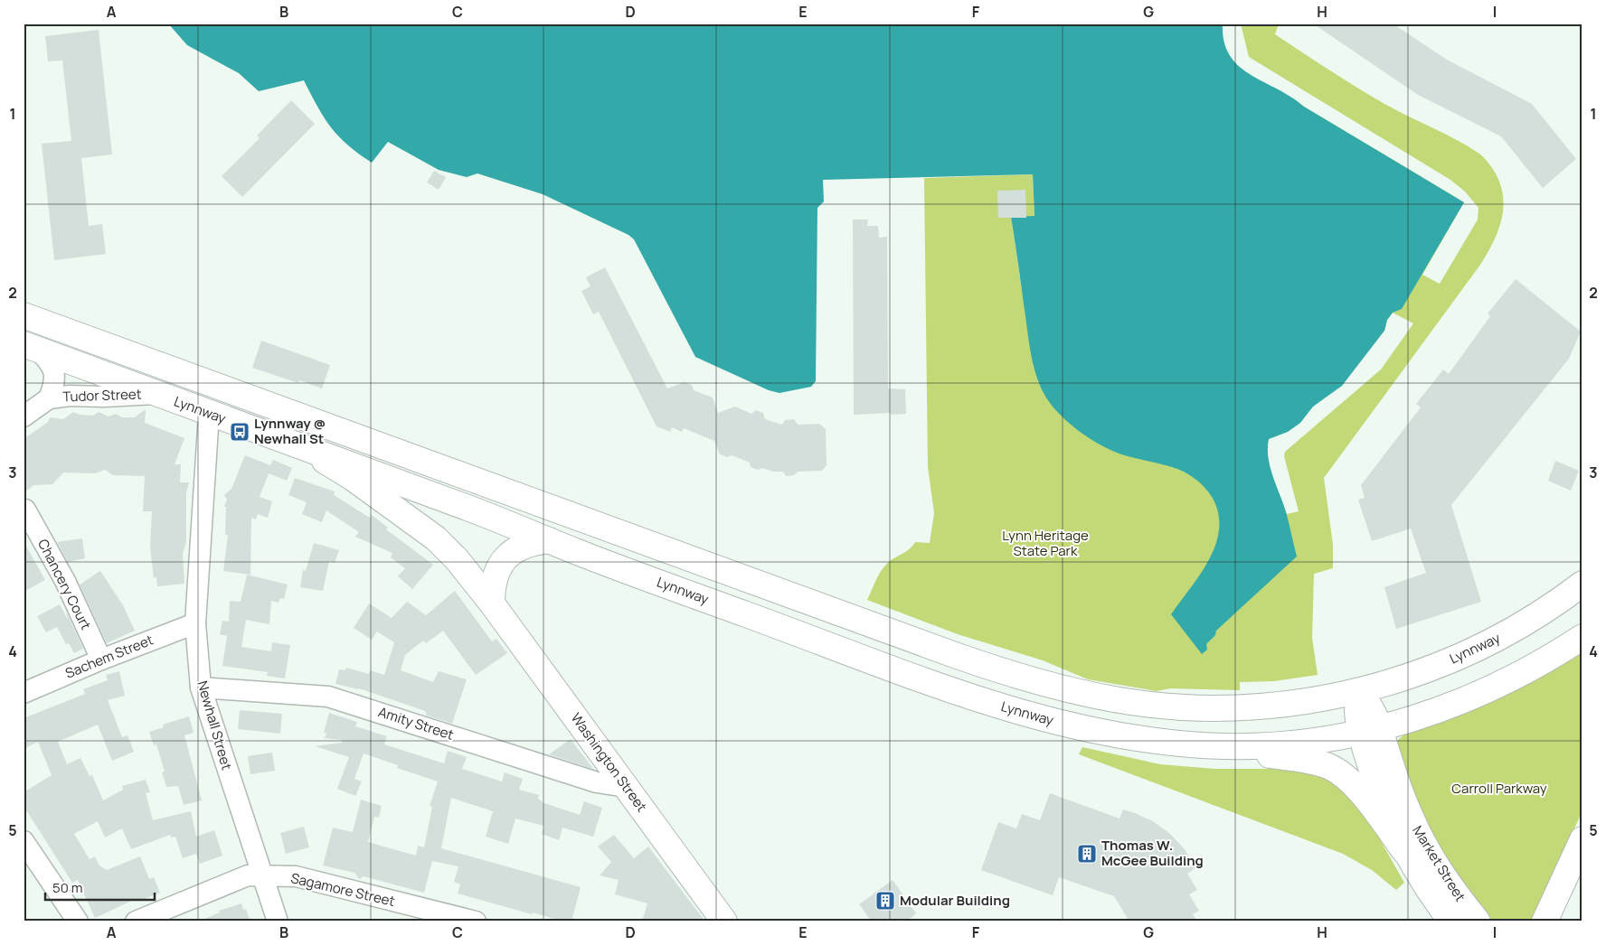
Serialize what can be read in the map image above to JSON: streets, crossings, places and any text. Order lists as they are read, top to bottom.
{
  "streets": {
    "main road": ["Lynnway", "Washington Street", "Market Street"],
    "street": [
      "Tudor Street",
      "Chancery Court",
      "Sachem Street",
      "Amity Street",
      "Newhall Street",
      "Sagamore Street"
    ]
  },
  "crossings": [
    ["Tudor Street", "Lynnway"],
    ["Lynnway", "Newhall Street"],
    ["Lynnway", "Washington Street"],
    ["Lynnway", "Market Street"],
    ["Chancery Court", "Sachem Street"],
    ["Sachem Street", "Newhall Street"],
    ["Amity Street", "Newhall Street"],
    ["Amity Street", "Washington Street"],
    ["Newhall Street", "Sagamore Street"]
  ],
  "parks": ["Lynn Heritage State Park", "Carroll Parkway"],
  "places": {
    "bus stop": ["Lynnway @ Newhall St"],
    "building": ["Thomas W. McGee Building", "Modular Building"]
  },
  "scale_bar": "50 m",
  "grid": {
    "columns": [
      "A",
      "B",
      "C",
      "D",
      "E",
      "F",
      "G",
      "H",
      "I"
    ],
    "rows": [
      "1",
      "2",
      "3",
      "4",
      "5"
    ]
  }
}
